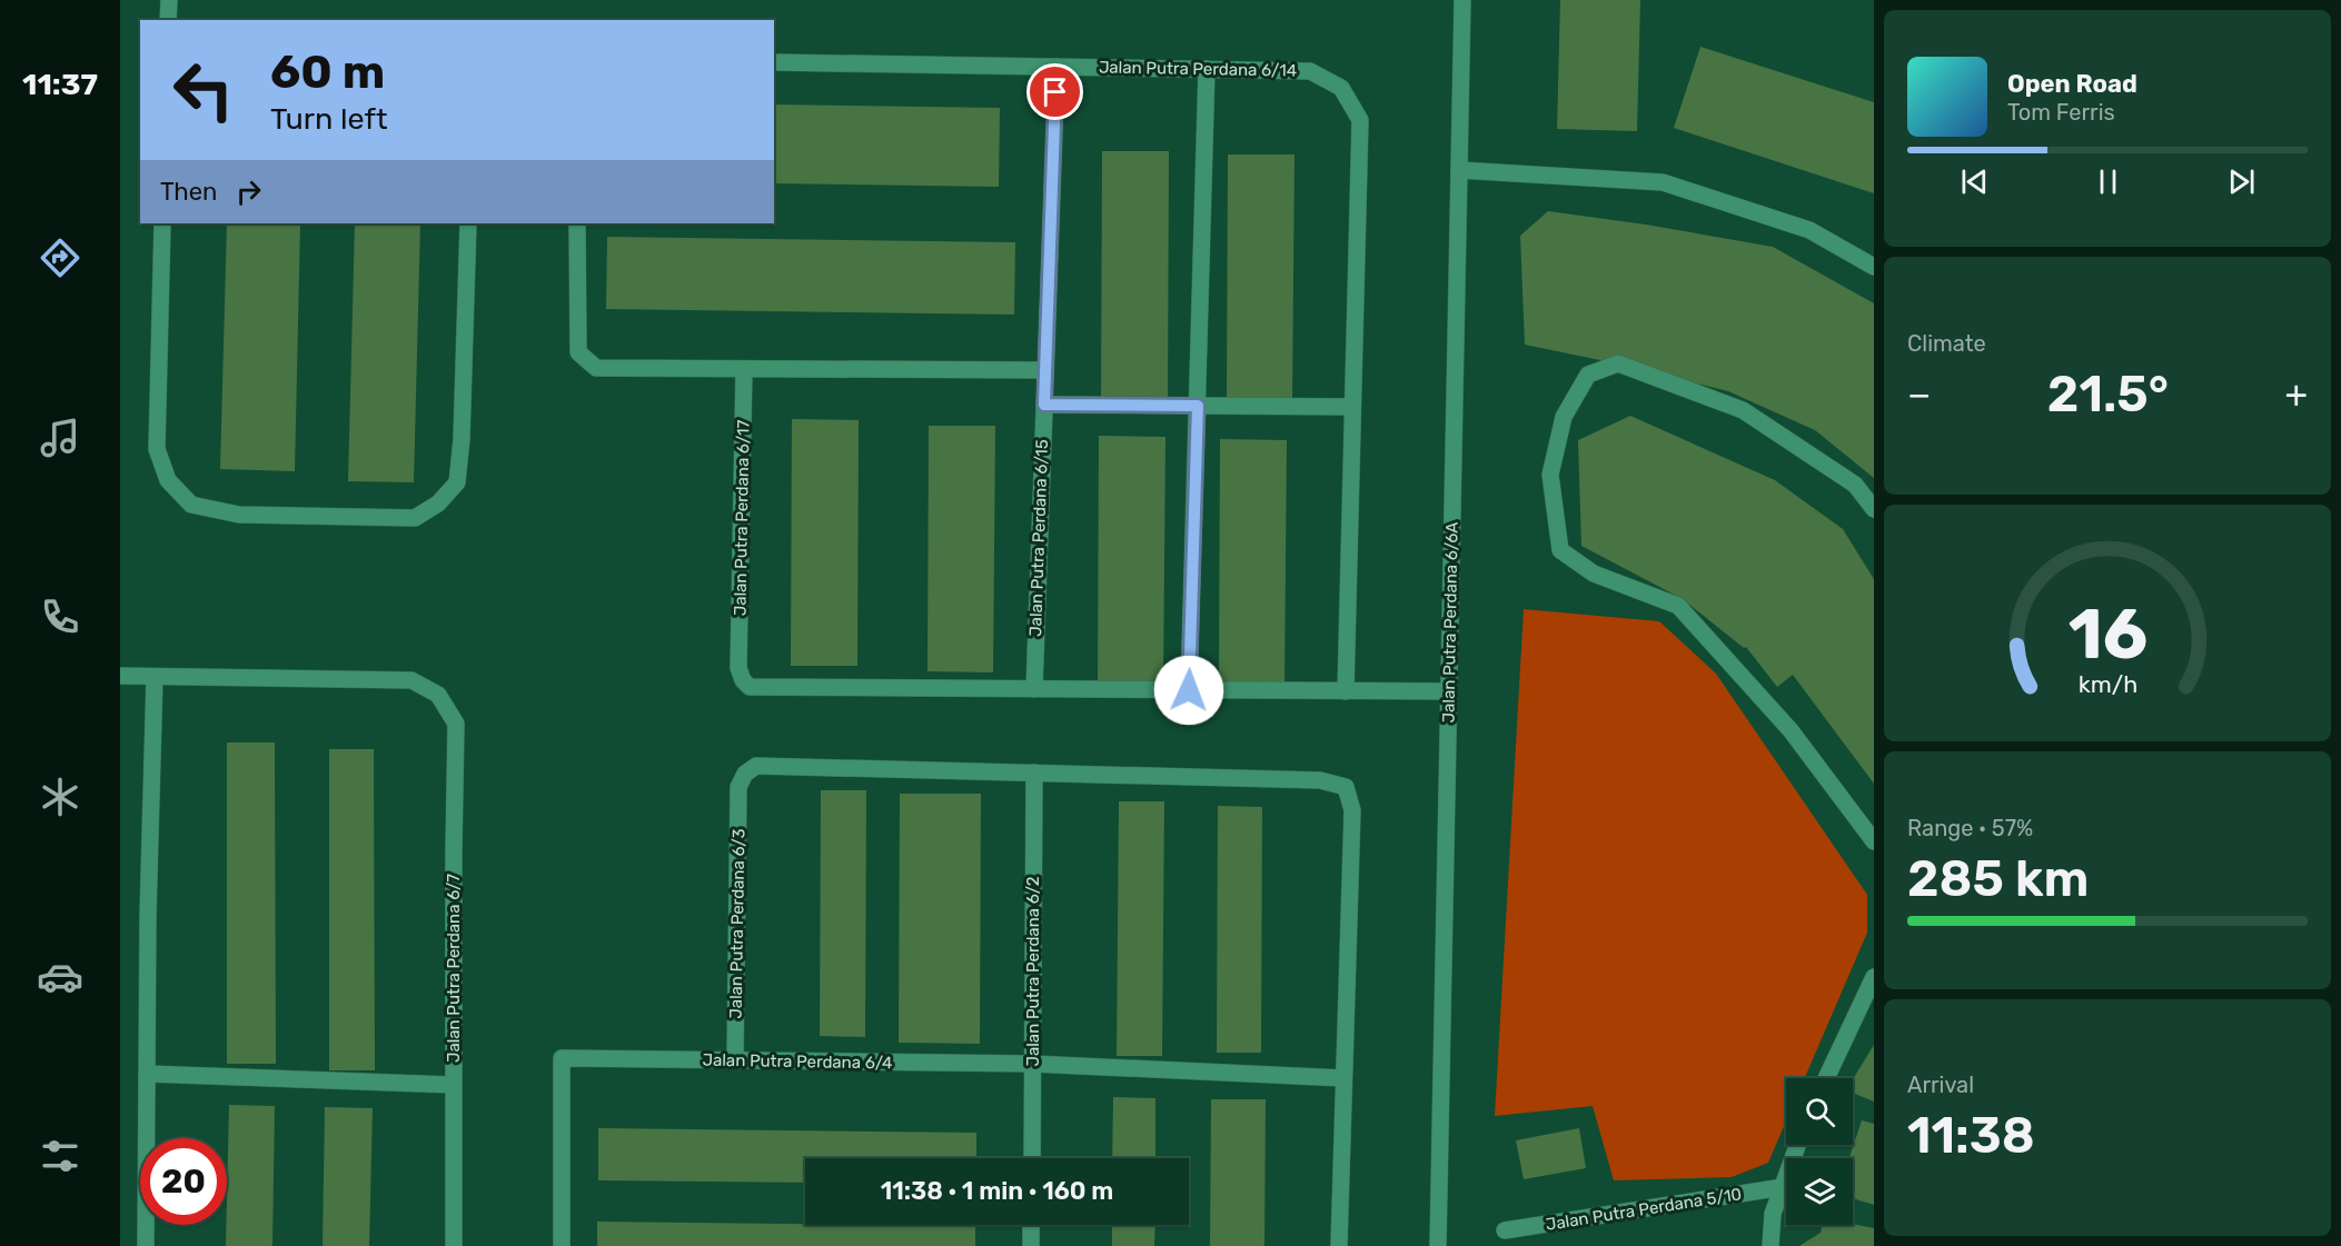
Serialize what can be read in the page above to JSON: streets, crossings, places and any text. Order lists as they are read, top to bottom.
{
  "streets": {
    "street": [
      "Jalan Putra Perdana 6/14",
      "Jalan Putra Perdana 6/17",
      "Jalan Putra Perdana 6/15",
      "Jalan Putra Perdana 6/6A",
      "Jalan Putra Perdana 6/3",
      "Jalan Putra Perdana 6/7",
      "Jalan Putra Perdana 6/2",
      "Jalan Putra Perdana 6/4",
      "Jalan Putra Perdana 5/10"
    ]
  },
  "crossings": [
    ["Jalan Putra Perdana 6/14", "Jalan Putra Perdana 6/15"],
    ["Jalan Putra Perdana 6/17", "Jalan Putra Perdana 6/15"],
    ["Jalan Putra Perdana 6/3", "Jalan Putra Perdana 6/2"],
    ["Jalan Putra Perdana 6/3", "Jalan Putra Perdana 6/4"],
    ["Jalan Putra Perdana 6/2", "Jalan Putra Perdana 6/4"]
  ],
  "page": {
    "tabs": "11:37",
    "turn": ["60 m", "Turn left"],
    "song": ["Open Road", "Tom Ferris"],
    "then": "Then",
    "tile": [
      "Climate",
      ["Range · 57%", "285 km"],
      ["Arrival", "11:38"]
    ],
    "heat": ["−", "21.5°", "+"],
    "limit": "20",
    "trip": "11:38 · 1 min · 160 m",
    "gauge": ["16", "km/h"]
  }
}
